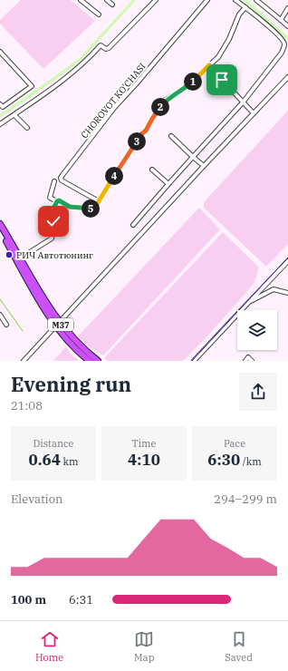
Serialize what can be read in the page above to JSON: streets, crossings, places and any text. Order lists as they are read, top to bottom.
{
  "streets": {
    "highway": ["M37"],
    "street": ["CHOROVOT KO'CHASI"]
  },
  "places": ["РИЧ Автотюнинг"],
  "page": {
    "pins": [
      "1",
      "2",
      "3",
      "4",
      "5"
    ],
    "heading": ["Evening run", "21:08"],
    "stats": [
      ["Distance", "0.64 km"],
      ["Time", "4:10"],
      ["Pace", "6:30 /km"]
    ],
    "chart": ["Elevation", "294–299 m"],
    "list": [
      {
        "name": "100 m",
        "note": "6:31"
      }
    ],
    "tabs": ["Home", "Map", "Saved"]
  }
}
